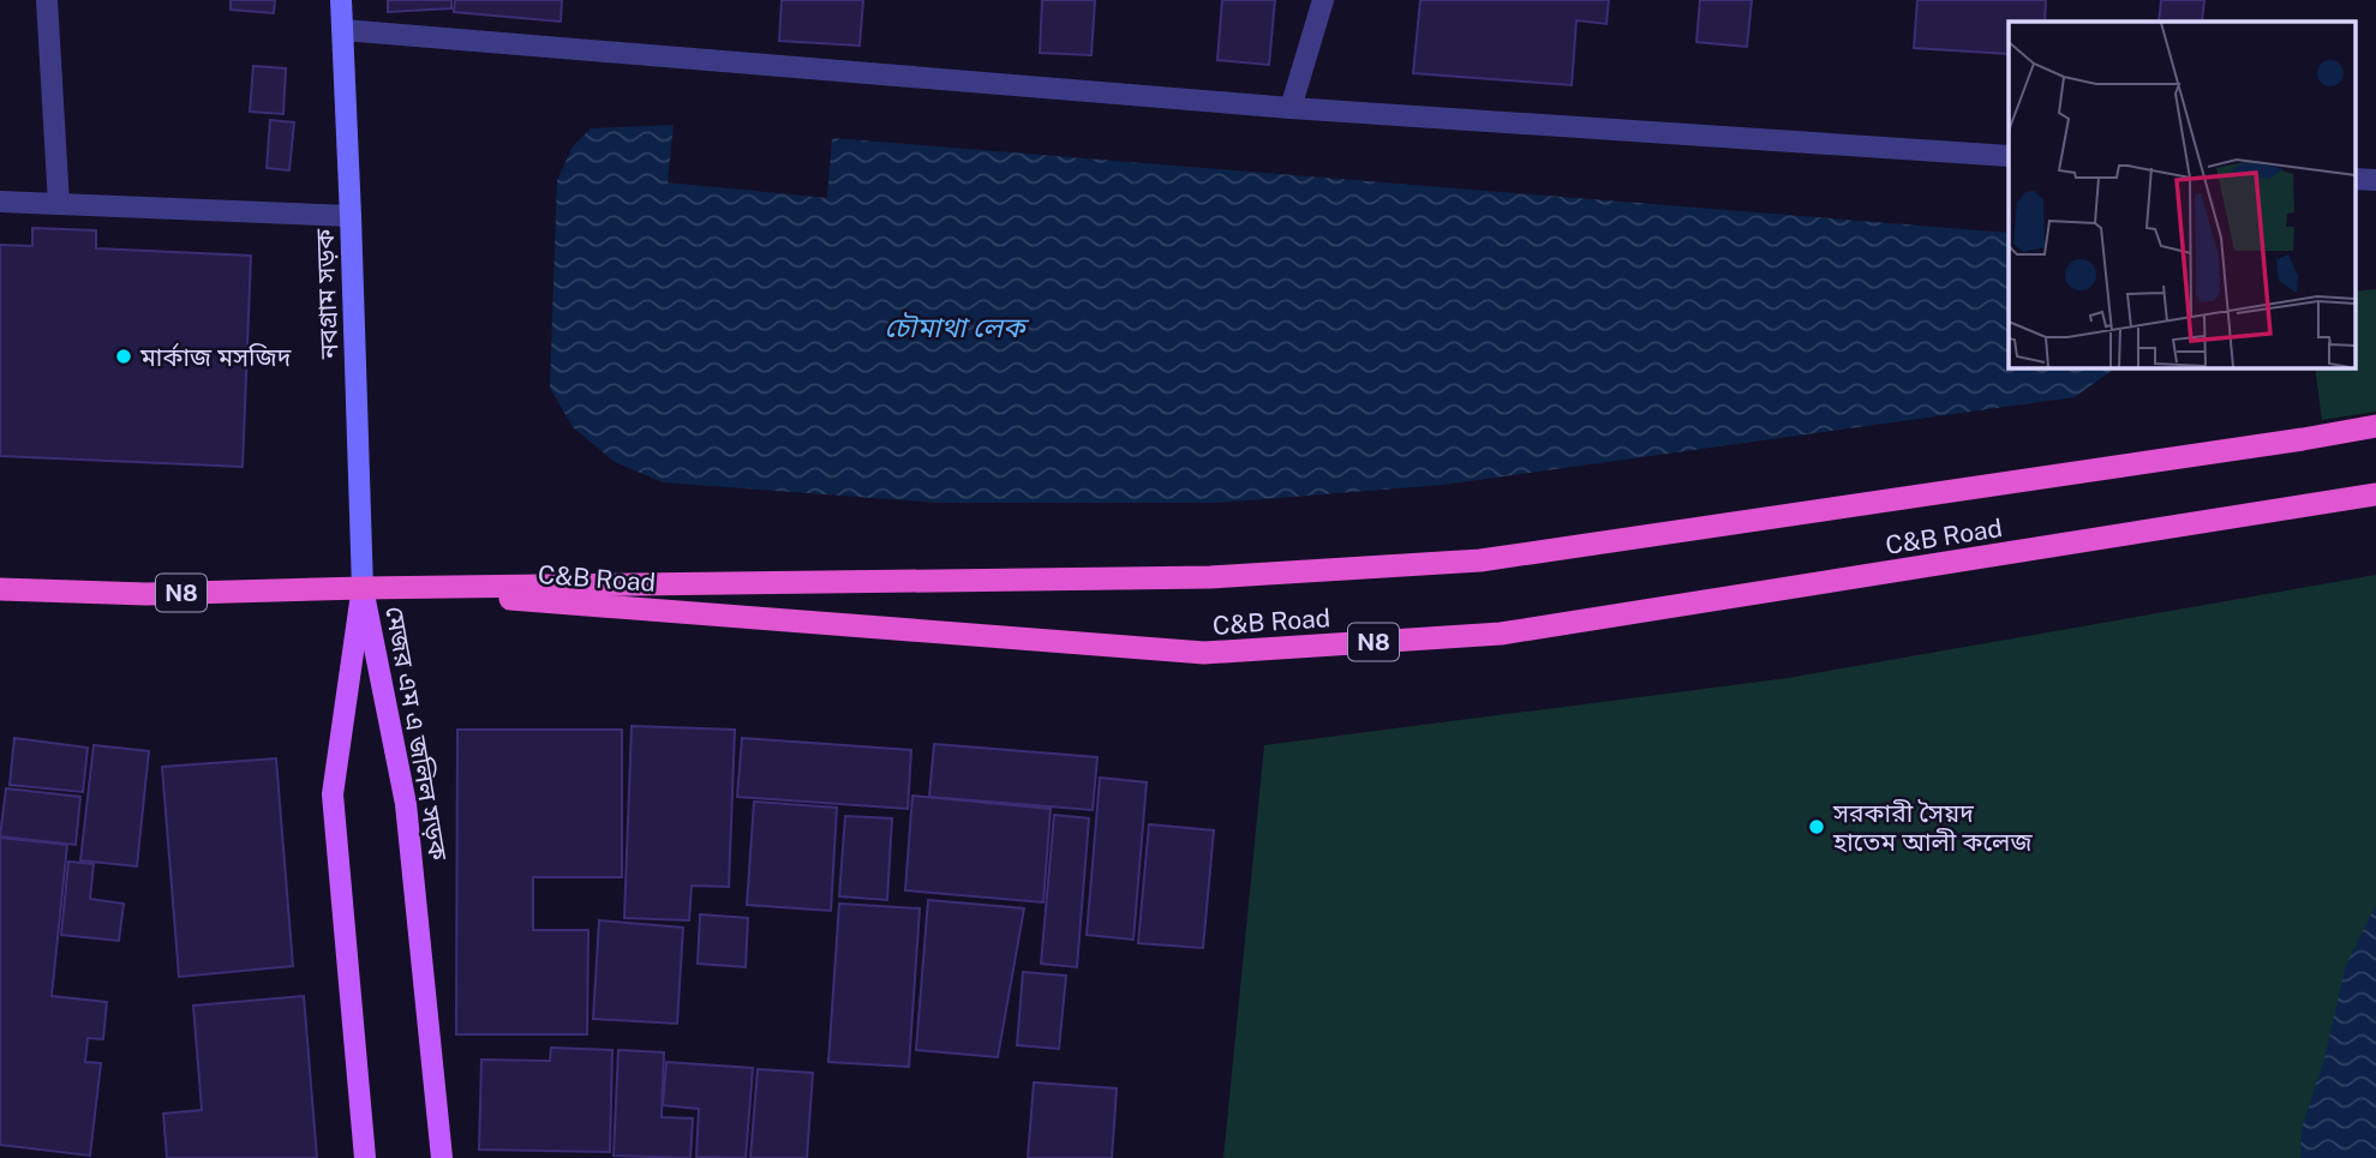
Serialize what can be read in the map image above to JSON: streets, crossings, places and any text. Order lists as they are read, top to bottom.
{
  "streets": {
    "highway": ["C&B Road", "N8"],
    "main road": ["নবগ্রাম সড়ক", "মেজর এম এ জলিল সড়ক"]
  },
  "crossings": [
    ["নবগ্রাম সড়ক", "C&B Road"],
    ["নবগ্রাম সড়ক", "মেজর এম এ জলিল সড়ক"],
    ["C&B Road", "মেজর এম এ জলিল সড়ক"]
  ],
  "water": ["চৌমাথা লেক"],
  "places": ["মার্কাজ মসজিদ", "সরকারী সৈয়দ হাতেম আলী কলেজ"]
}
